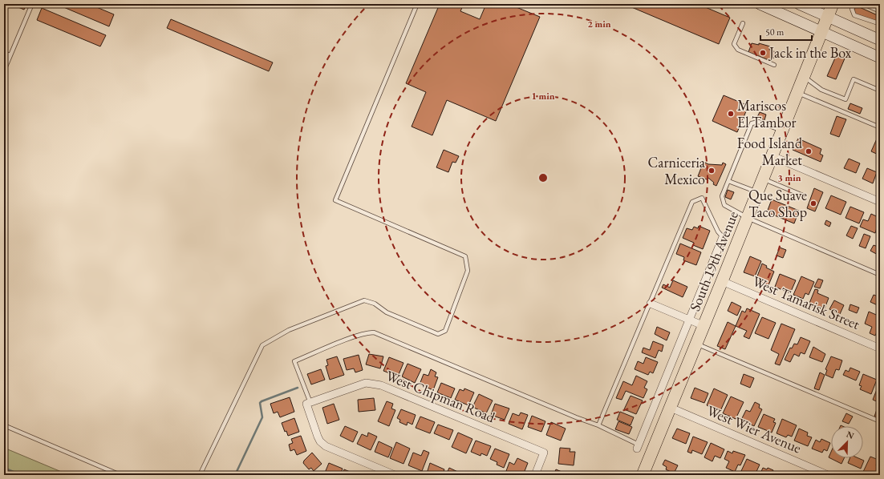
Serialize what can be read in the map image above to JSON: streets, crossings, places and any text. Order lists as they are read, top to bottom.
{
  "streets": {
    "main road": ["South 19th Avenue"],
    "street": ["West Tamarisk Street", "West Chipman Road", "West Wier Avenue"]
  },
  "crossings": [
    ["South 19th Avenue", "West Tamarisk Street"],
    ["South 19th Avenue", "West Wier Avenue"]
  ],
  "places": [
    "Jack in the Box",
    "Mariscos El Tambor",
    "Food Island Market",
    "Carniceria Mexico",
    "Que Suave Taco Shop"
  ],
  "scale_bar": "50 m",
  "north": "top right",
  "rings": ["2 min", "1 min", "3 min"]
}
